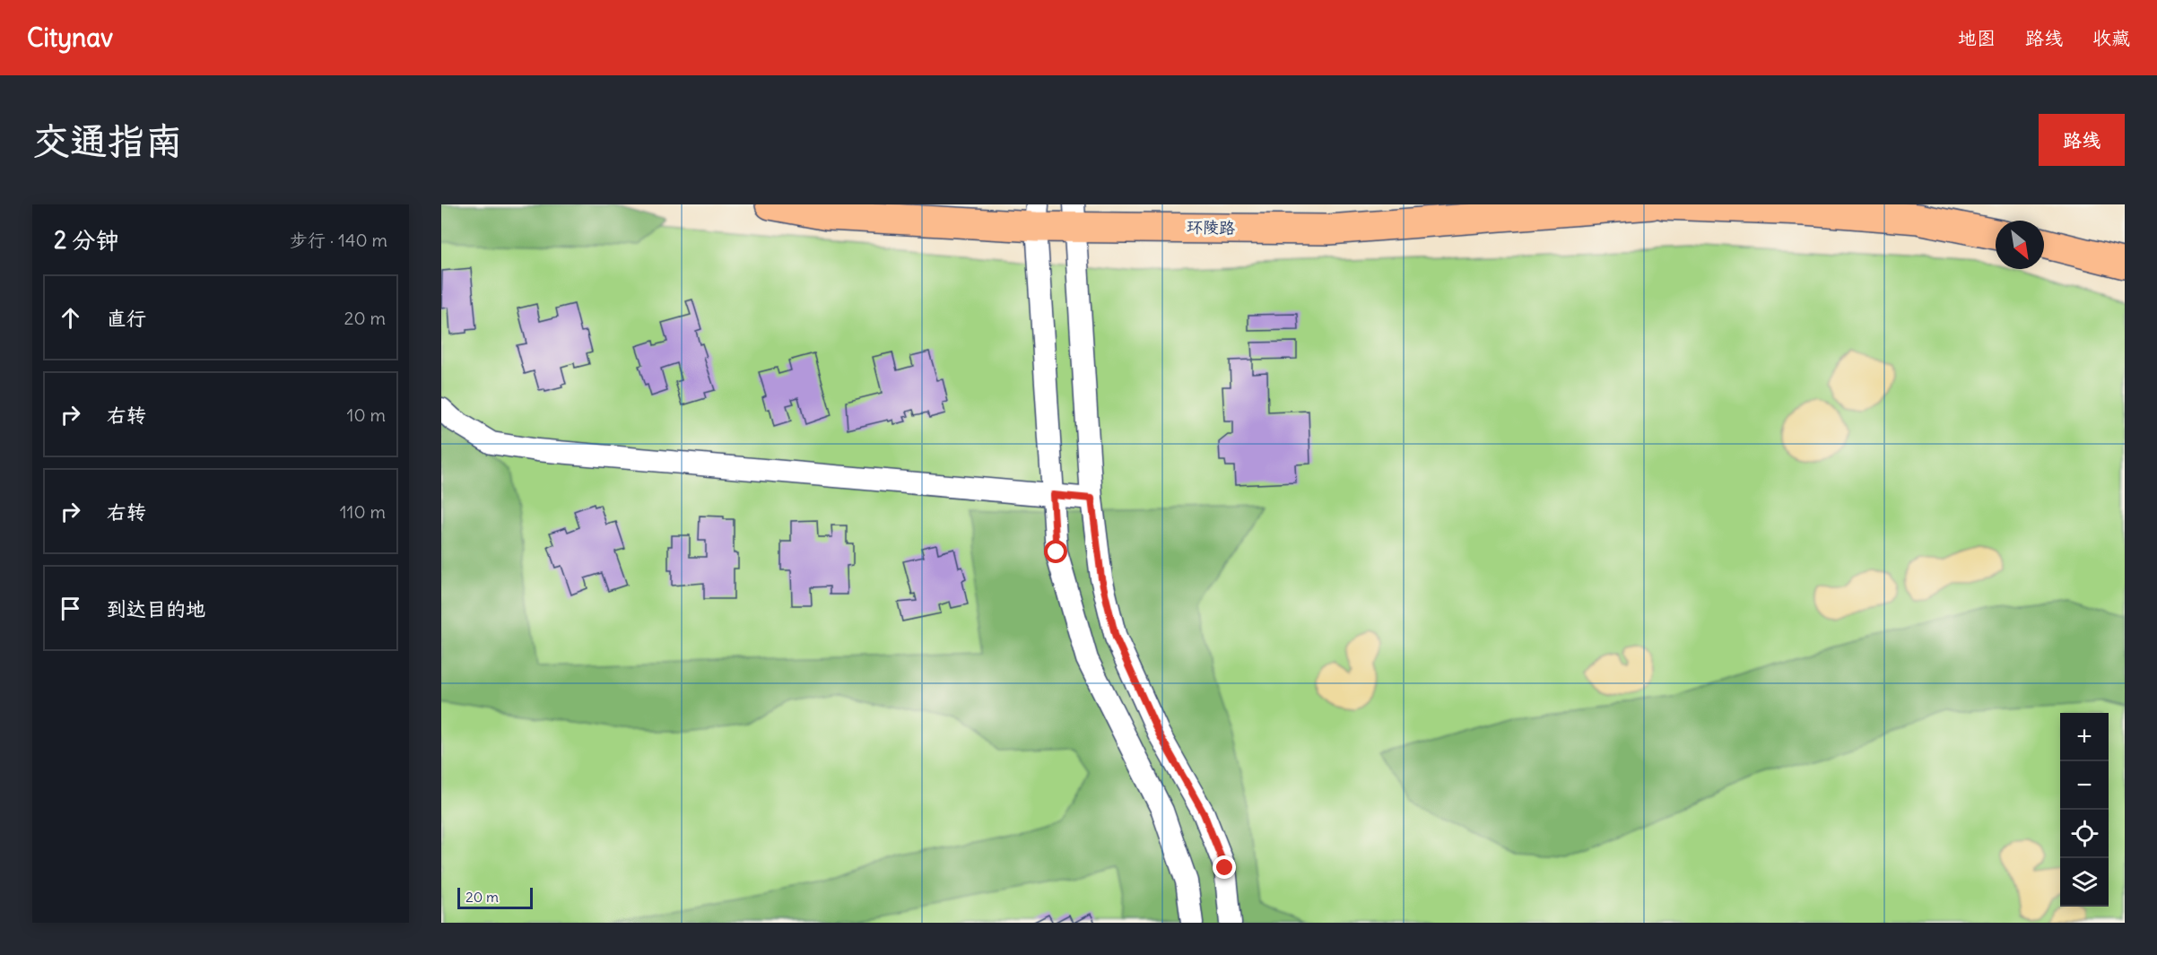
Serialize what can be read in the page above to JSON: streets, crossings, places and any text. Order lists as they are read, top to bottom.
{
  "streets": {
    "main road": ["环陵路"]
  },
  "scale_bar": "20 m",
  "north": "bottom right",
  "page": {
    "header": "Citynav",
    "nav": ["地图", "路线", "收藏"],
    "buttons": "路线",
    "title": "交通指南",
    "heading": ["2 分钟", "步行 · 140 m"],
    "list": [
      ["直行", "20 m"],
      ["右转", "10 m"],
      ["右转", "110 m"],
      "到达目的地"
    ],
    "map_buttons": ["+", "−"],
    "scale": "20 m"
  }
}
